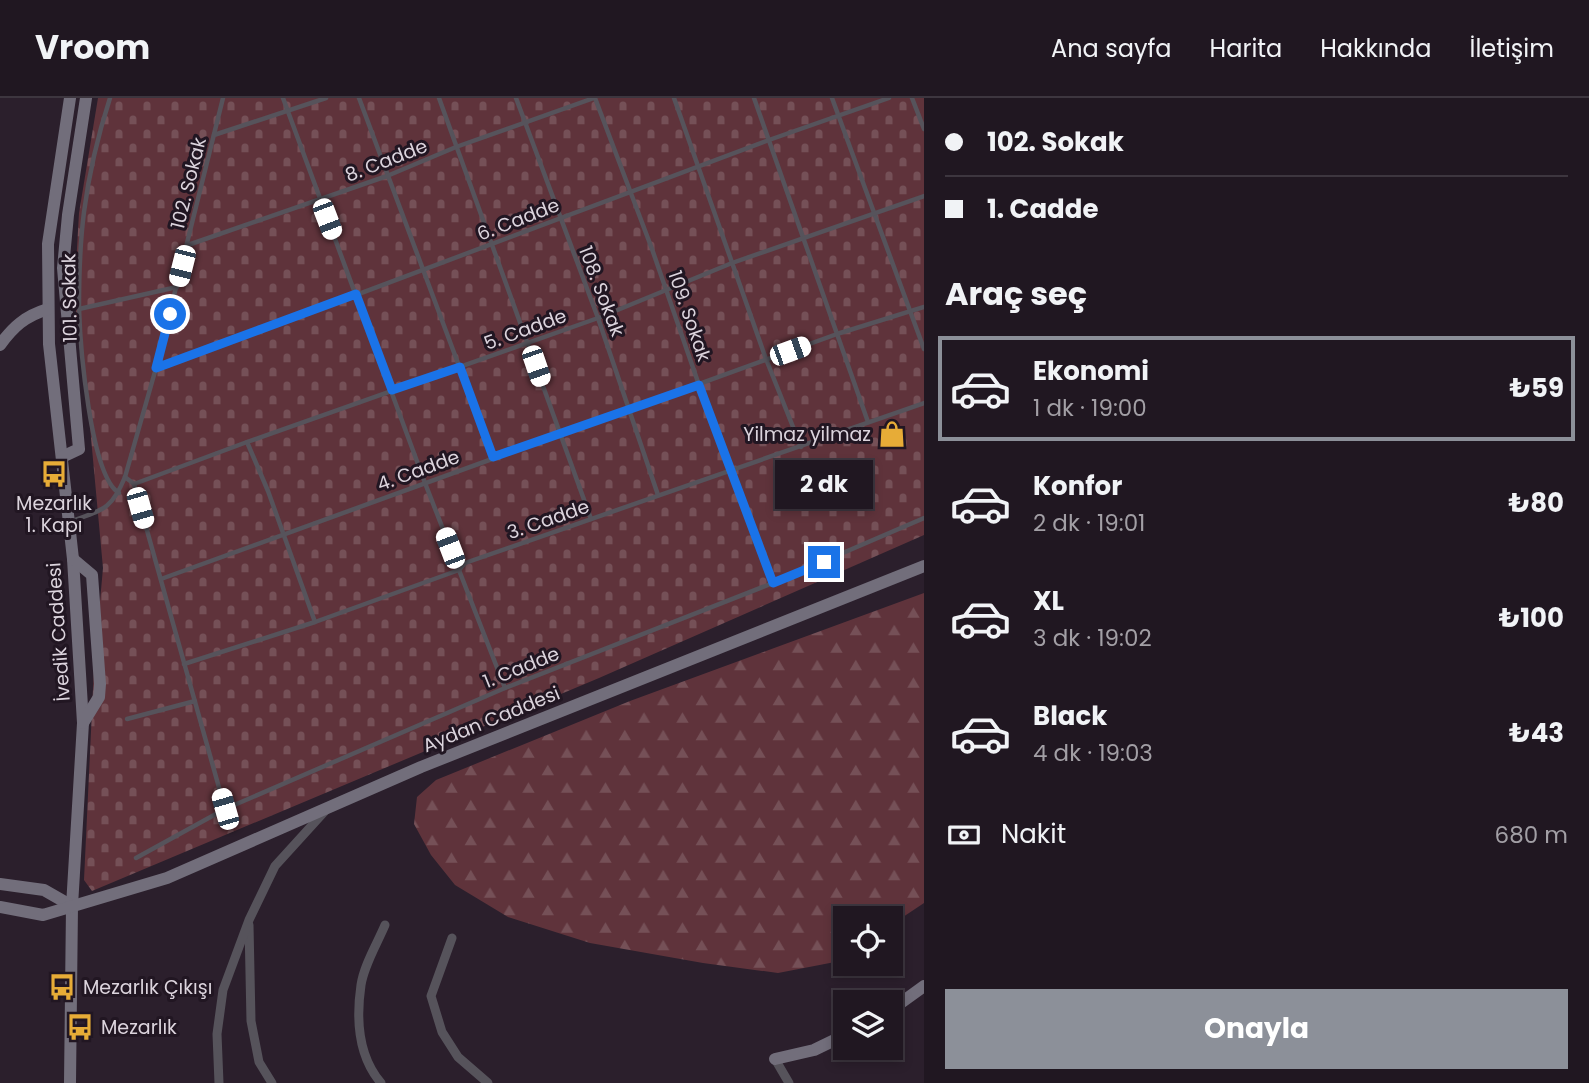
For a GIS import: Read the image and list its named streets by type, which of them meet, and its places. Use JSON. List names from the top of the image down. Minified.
{"streets":{"street":["İvedik Caddesi","Aydan Caddesi"],"lane":["8. Cadde","102. Sokak","6. Cadde","108. Sokak","101. Sokak","109. Sokak","5. Cadde","4. Cadde","3. Cadde","1. Cadde"]},"crossings":[["8. Cadde","102. Sokak"],["8. Cadde","108. Sokak"],["8. Cadde","109. Sokak"],["102. Sokak","6. Cadde"],["102. Sokak","101. Sokak"],["6. Cadde","108. Sokak"],["6. Cadde","109. Sokak"],["108. Sokak","5. Cadde"],["108. Sokak","4. Cadde"],["108. Sokak","3. Cadde"],["109. Sokak","5. Cadde"],["109. Sokak","4. Cadde"],["109. Sokak","3. Cadde"],["109. Sokak","1. Cadde"],["İvedik Caddesi","Aydan Caddesi"]],"places":{"shop":["Yilmaz yilmaz"],"bus stop":["Mezarlık 1. Kapı","Mezarlık Çıkışı","Mezarlık"]},"page":{"header":"Vroom","nav":["Ana sayfa","Harita","Hakkında","İletişim"],"banner":["102. Sokak","1. Cadde"],"heading":"Araç seç","list":[{"name":"Ekonomi","note":"1 dk · 19:00","value":"₺59"},{"name":"Konfor","note":"2 dk · 19:01","value":"₺80"},{"name":"XL","note":"3 dk · 19:02","value":"₺100"},{"name":"Black","note":"4 dk · 19:03","value":"₺43"}],"bubble":"2 dk","pay":["Nakit","680 m"],"buttons":"Onayla"}}
